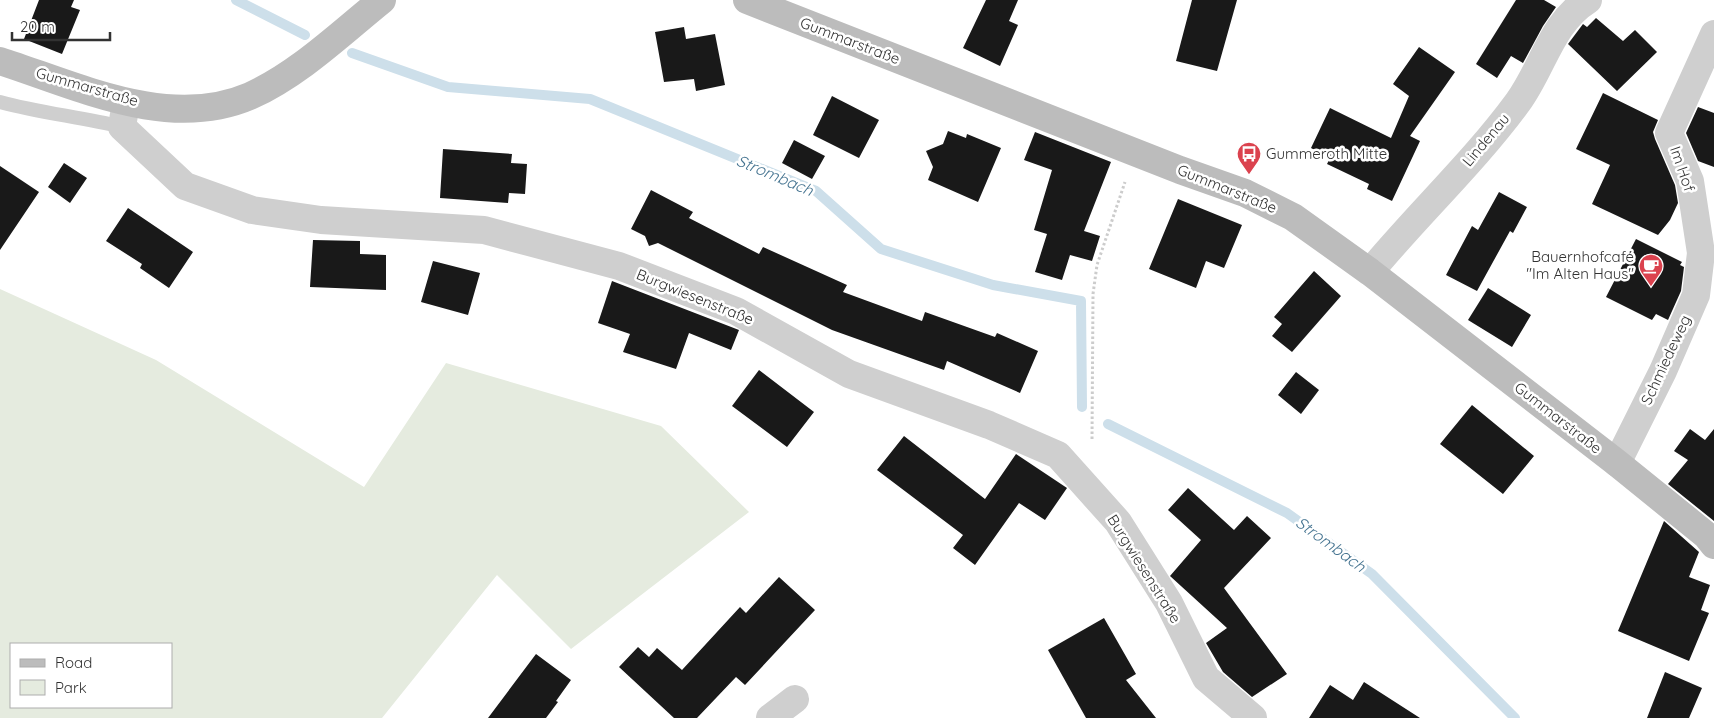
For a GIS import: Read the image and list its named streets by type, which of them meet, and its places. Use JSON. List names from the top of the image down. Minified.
{"streets":{"street":["Gummarstraße","Lindenau","Im Hof","Burgwiesenstraße","Schmiedeweg"]},"crossings":[["Gummarstraße","Lindenau"],["Gummarstraße","Burgwiesenstraße"],["Gummarstraße","Schmiedeweg"],["Im Hof","Schmiedeweg"]],"water":["Strombach"],"places":{"bus stop":["Gummeroth Mitte"],"cafe":["Bauernhofcafé \"Im Alten Haus\""]},"legend":["Road","Park"],"scale_bar":"20 m"}
